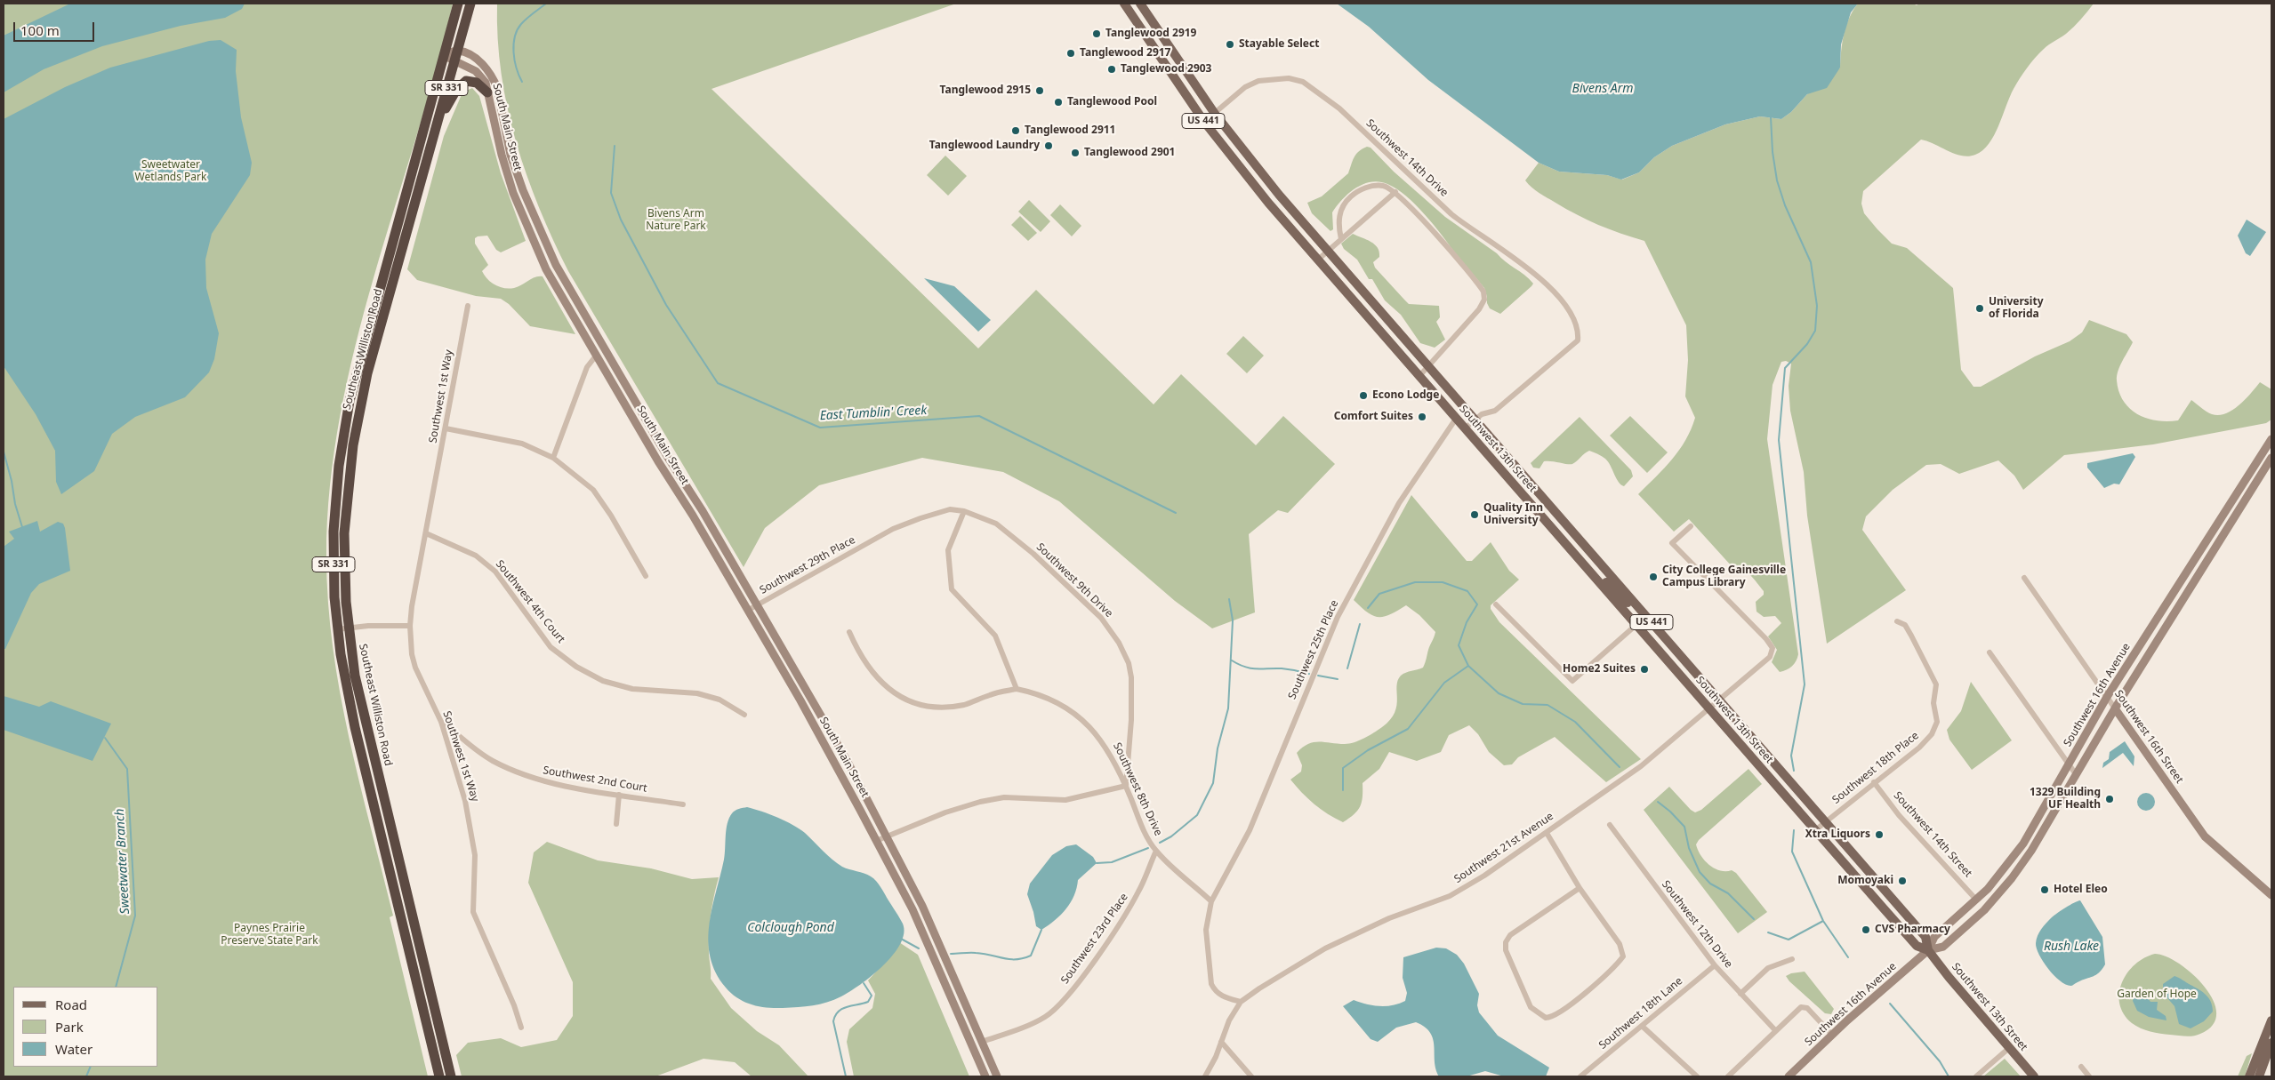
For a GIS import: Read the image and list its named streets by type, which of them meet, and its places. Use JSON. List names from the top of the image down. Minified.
{"streets":{"highway":["SR 331","Southeast Williston Road"],"main road":["US 441","South Main Street","Southwest 13th Street","Southwest 16th Avenue","Southwest 16th Street"],"street":["Southwest 14th Drive","Southwest 1st Way","Southwest 29th Place","Southwest 9th Drive","Southwest 4th Court","Southwest 25th Place","Southwest 18th Place","Southwest 2nd Court","Southwest 8th Drive","Southwest 14th Street","Southwest 21st Avenue","Southwest 12th Drive","Southwest 23rd Place","Southwest 18th Lane"]},"crossings":[["SR 331","South Main Street"],["SR 331","Southeast Williston Road"],["South Main Street","Southeast Williston Road"],["South Main Street","Southwest 29th Place"],["South Main Street","Southwest 23rd Place"],["Southwest 14th Drive","Southwest 13th Street"],["Southwest 1st Way","Southwest 4th Court"],["Southwest 1st Way","Southwest 2nd Court"],["Southwest 13th Street","Southwest 25th Place"],["Southwest 13th Street","Southwest 16th Avenue"],["Southwest 13th Street","Southwest 18th Place"],["Southwest 13th Street","Southwest 21st Avenue"],["Southwest 29th Place","Southwest 9th Drive"],["Southwest 9th Drive","Southwest 8th Drive"],["Southwest 25th Place","Southwest 8th Drive"],["Southwest 16th Avenue","Southwest 16th Street"],["Southwest 16th Avenue","Southwest 14th Street"],["Southwest 18th Place","Southwest 14th Street"],["Southwest 8th Drive","Southwest 23rd Place"],["Southwest 12th Drive","Southwest 18th Lane"]],"water":["Bivens Arm","East Tumblin' Creek","Sweetwater Branch","Colclough Pond","Rush Lake"],"parks":["Sweetwater Wetlands Park","Bivens Arm Nature Park","Paynes Prairie Preserve State Park","Garden of Hope"],"places":["Tanglewood 2919","Stayable Select","Tanglewood 2917","Tanglewood 2903","Tanglewood 2915","Tanglewood Pool","Tanglewood 2911","Tanglewood Laundry","Tanglewood 2901","University of Florida","Econo Lodge","Comfort Suites","Quality Inn University","City College Gainesville Campus Library","Home2 Suites","1329 Building UF Health","Xtra Liquors","Momoyaki","Hotel Eleo","CVS Pharmacy"],"legend":["Road","Park","Water"],"scale_bar":"100 m"}
